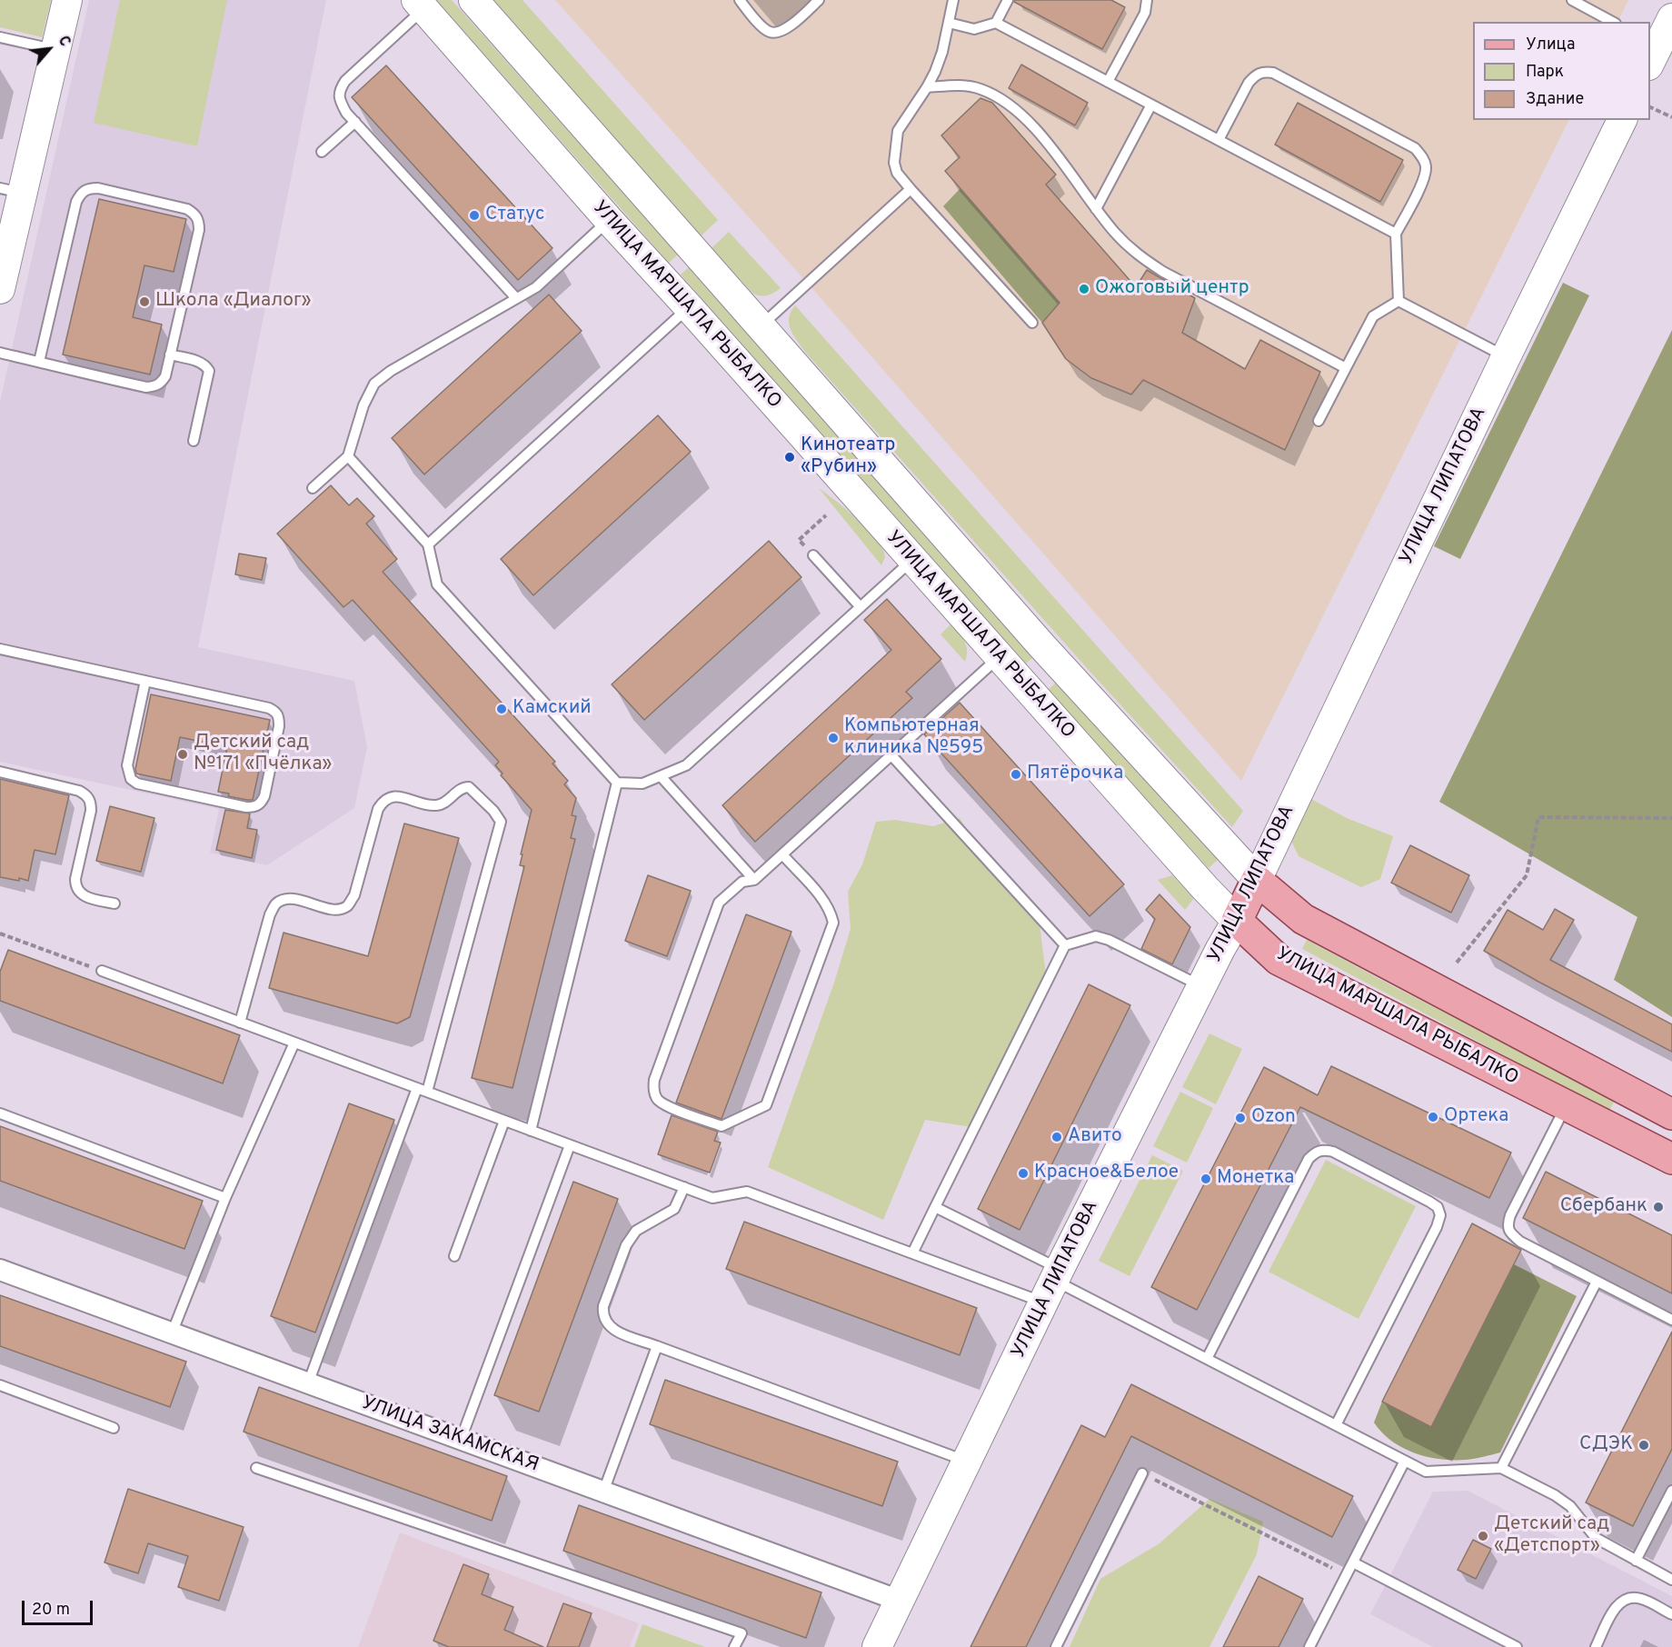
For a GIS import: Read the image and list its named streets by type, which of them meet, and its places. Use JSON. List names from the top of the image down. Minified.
{"streets":{"main road":["УЛИЦА МАРШАЛА РЫБАЛКО","УЛИЦА ЛИПАТОВА"],"street":["УЛИЦА ЗАКАМСКАЯ"]},"crossings":[["УЛИЦА МАРШАЛА РЫБАЛКО","УЛИЦА ЛИПАТОВА"],["УЛИЦА ЛИПАТОВА","УЛИЦА ЗАКАМСКАЯ"]],"places":["Статус","Ожоговый центр","Школа «Диалог»","Кинотеатр «Рубин»","Камский","Компьютерная клиника №595","Детский сад №171 «Пчёлка»","Пятёрочка","Ортека","Ozon","Авито","Красное&Белое","Монетка","Сбербанк","СДЭК","Детский сад «Детспорт»"],"legend":["Улица","Парк","Здание"],"scale_bar":"20 m","north":"top right"}
